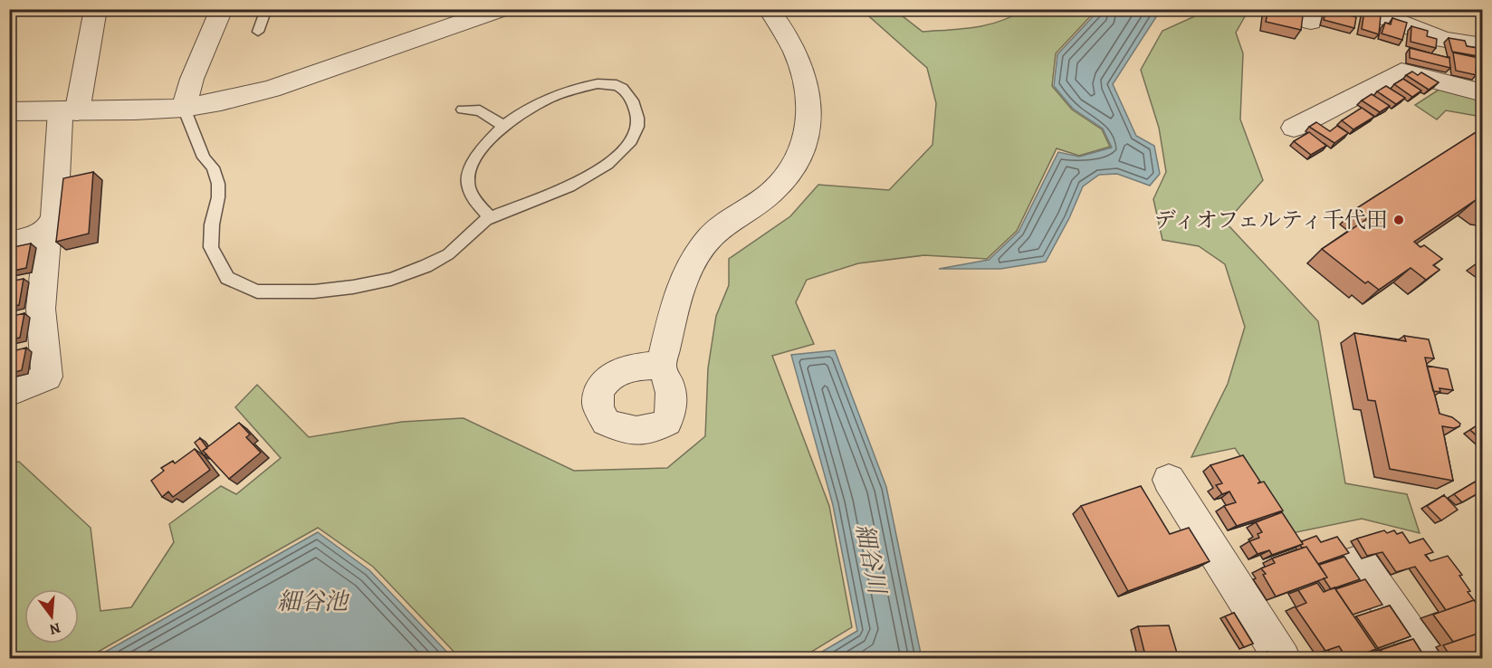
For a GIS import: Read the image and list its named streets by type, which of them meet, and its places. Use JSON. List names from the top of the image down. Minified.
{"water":["細谷川","細谷池"],"places":["ディオフェルティ千代田"],"north":"bottom"}
